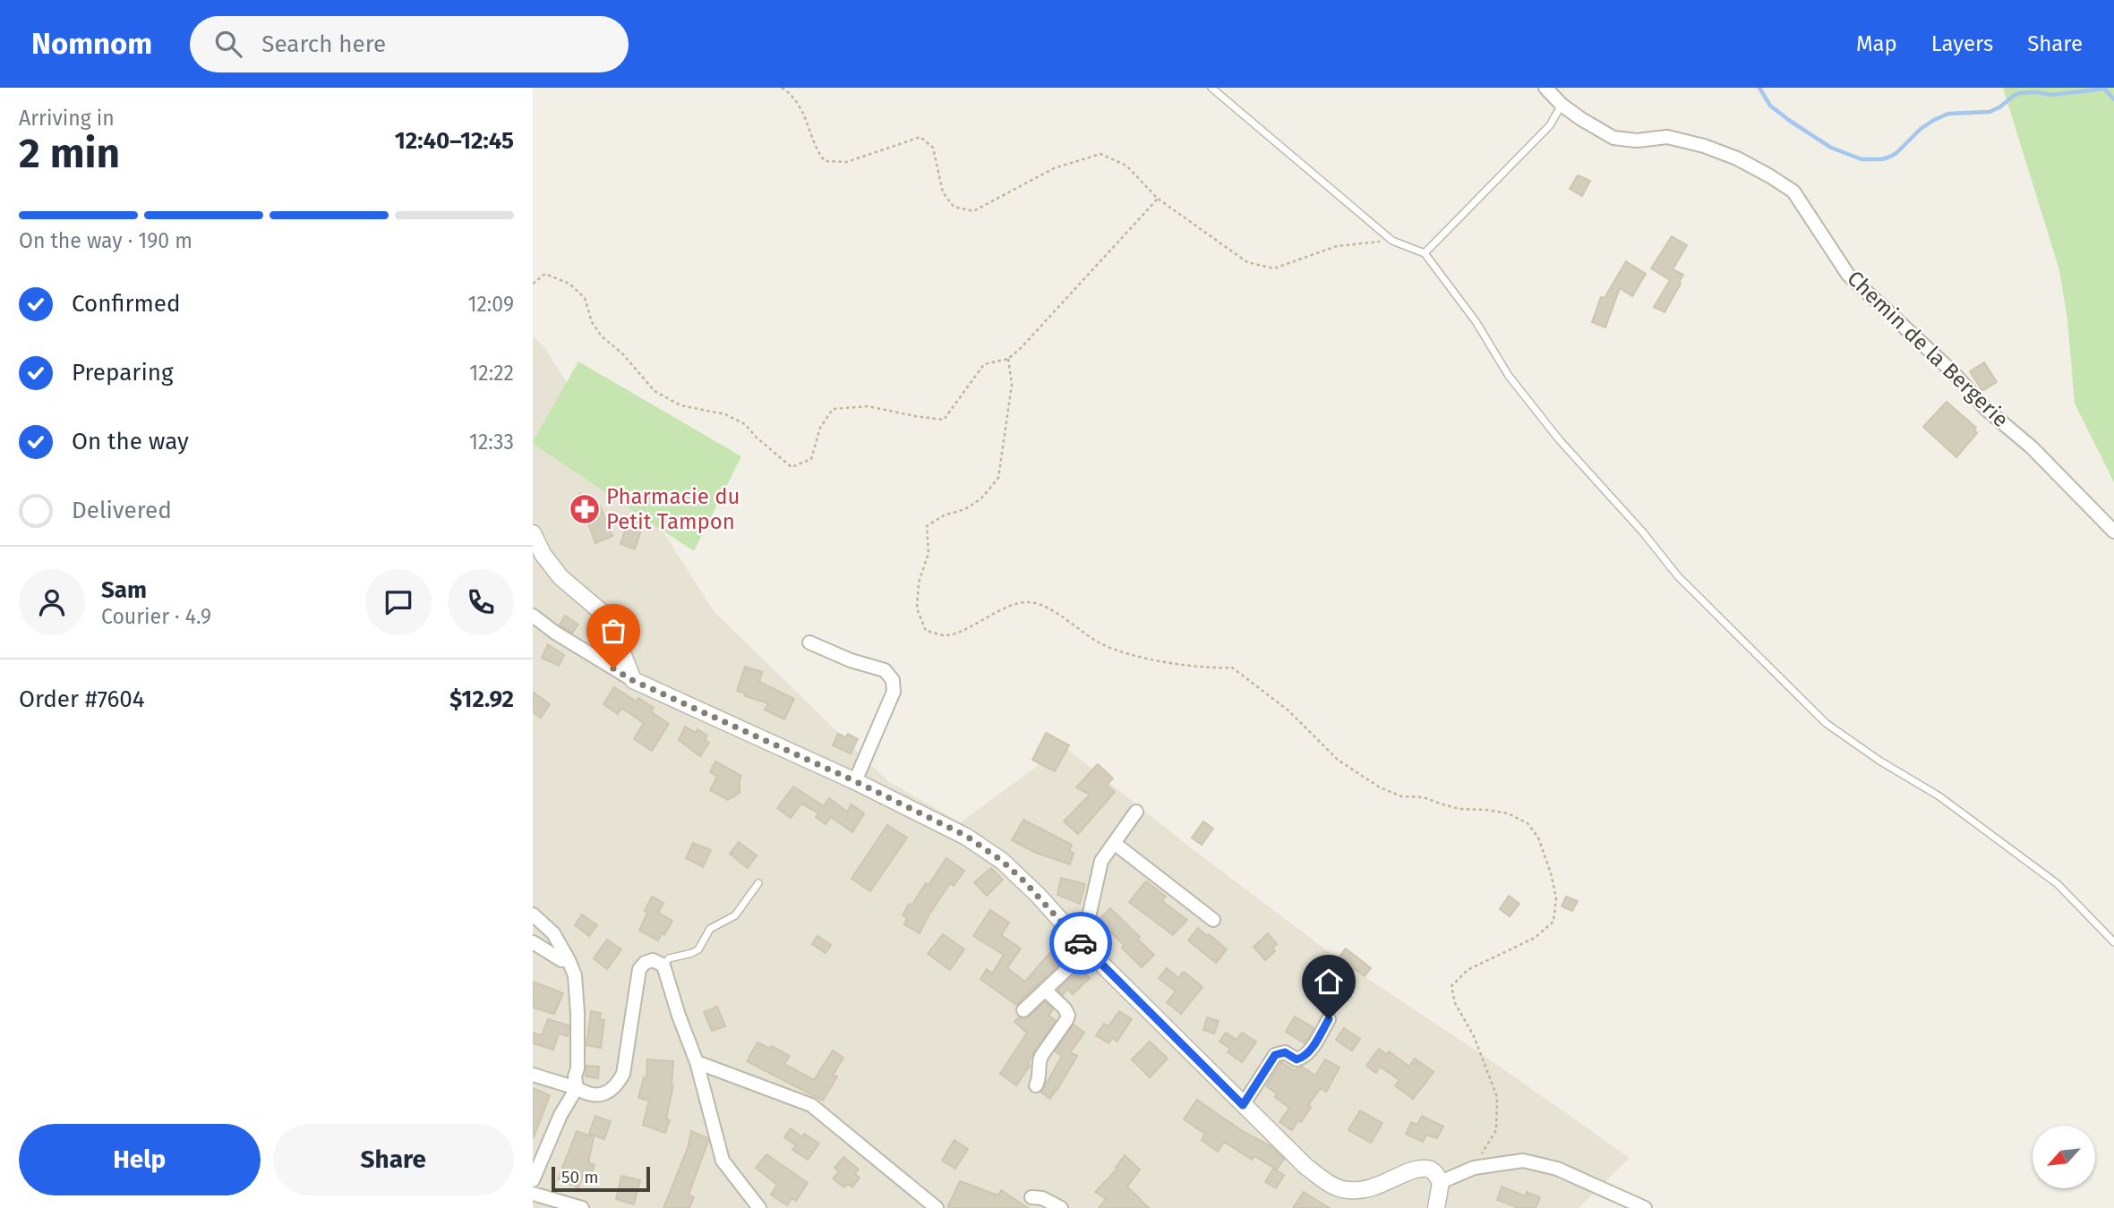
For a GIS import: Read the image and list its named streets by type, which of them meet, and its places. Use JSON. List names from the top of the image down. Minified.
{"streets":{"street":["Chemin de la Bergerie"]},"places":{"pharmacy":["Pharmacie du Petit Tampon"]},"scale_bar":"50 m","north":"bottom left","page":{"header":"Nomnom","search":"Search here","nav":["Map","Layers","Share"],"heading":["2 min","Arriving in","12:40–12:45"],"panel":["Sam","Courier · 4.9","Order #7604","$12.92"],"bar":"On the way · 190 m","list":[["Confirmed","12:09"],["Preparing","12:22"],["On the way","12:33"],"Delivered"],"buttons":["Help","Share"],"scale":"50 m"}}
